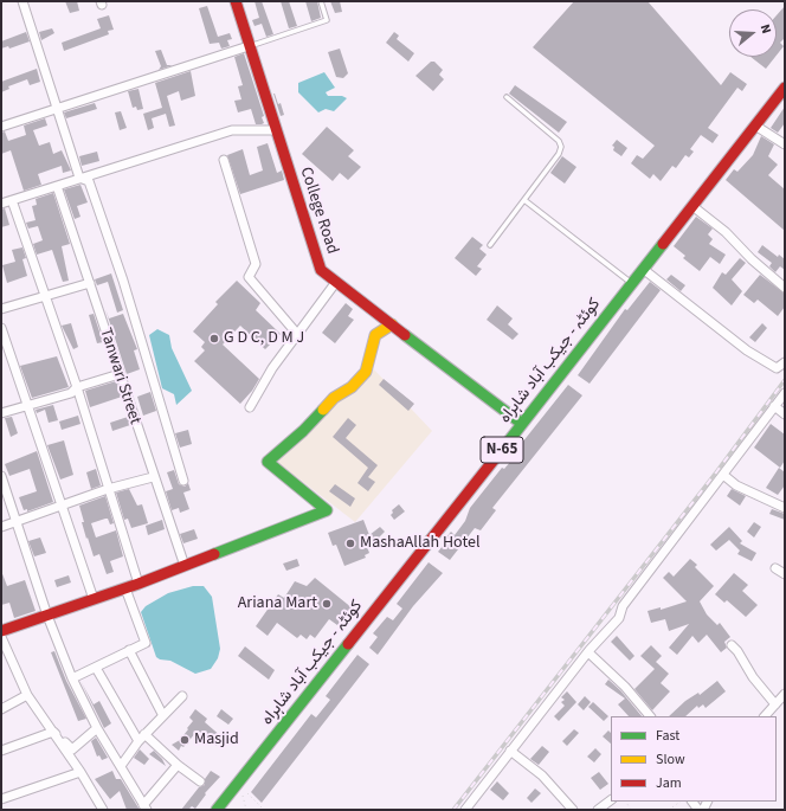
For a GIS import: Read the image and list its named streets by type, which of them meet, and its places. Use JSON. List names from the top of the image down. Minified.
{"streets":{"main road":["College Road","کوئٹہ - جیکب آباد شاہراہ","N-65"],"street":["Tanwari Street"]},"crossings":[["College Road","کوئٹہ - جیکب آباد شاہراہ"]],"places":["G D C, D M J","MashaAllah Hotel","Ariana Mart","Masjid"],"legend":["Fast","Slow","Jam"],"north":"right"}
